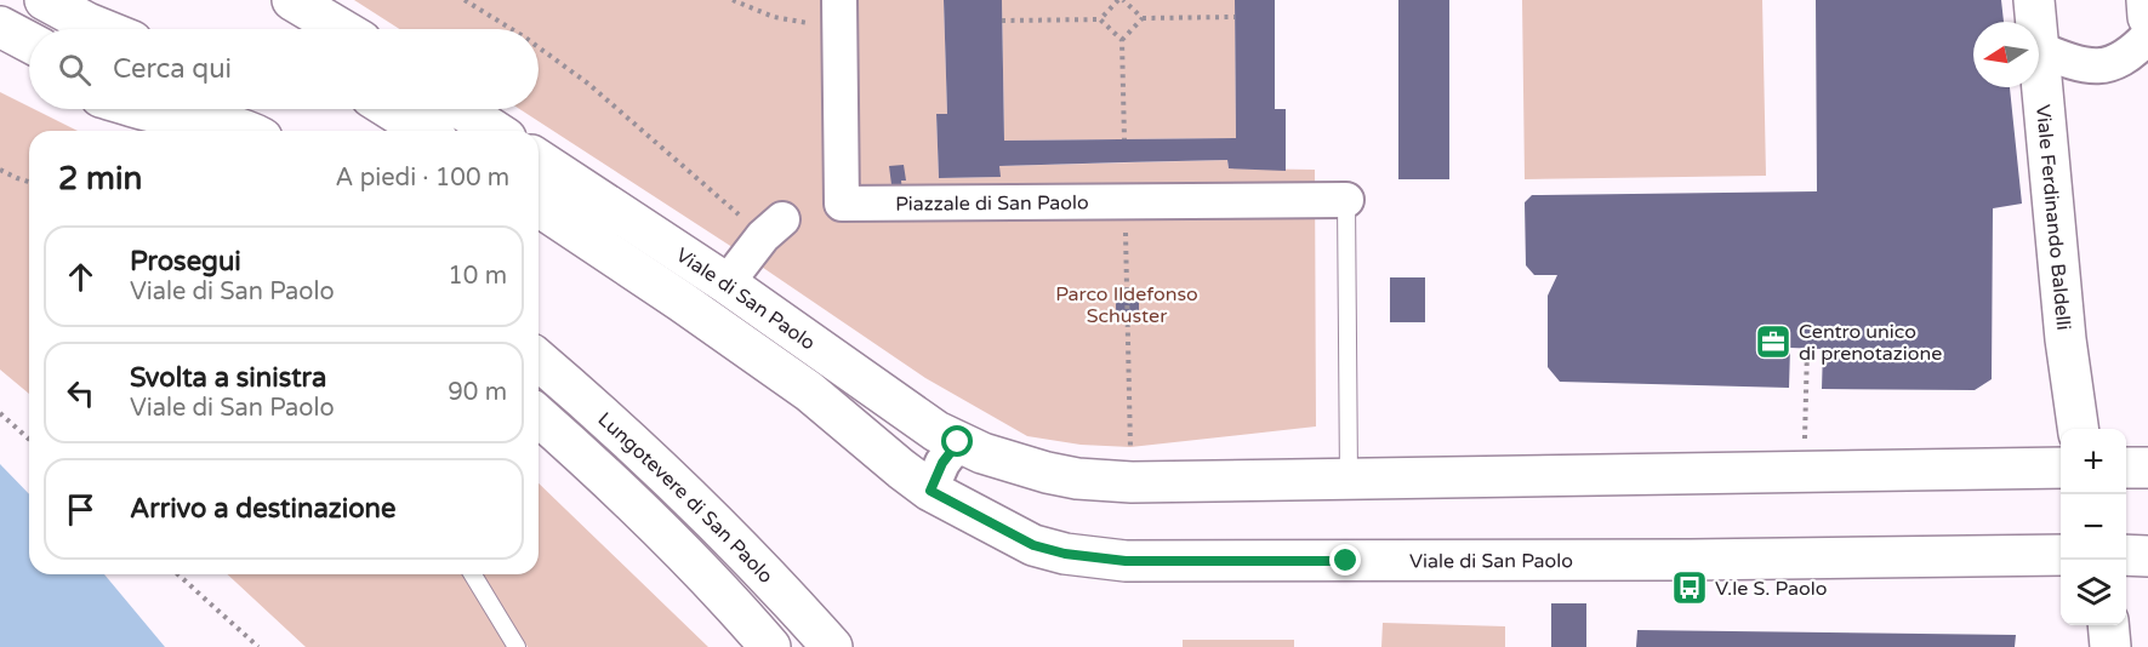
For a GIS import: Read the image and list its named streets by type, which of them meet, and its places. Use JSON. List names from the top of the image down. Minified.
{"streets":{"street":["Piazzale di San Paolo","Viale Ferdinando Baldelli","Viale di San Paolo","Lungotevere di San Paolo"]},"parks":["Parco Ildefonso Schuster"],"places":{"office":["Centro unico di prenotazione"],"bus stop":["V.le S. Paolo"]},"north":"left","page":{"search":"Cerca qui","heading":["2 min","A piedi · 100 m"],"list":[["Prosegui","Viale di San Paolo","10 m"],["Svolta a sinistra","Viale di San Paolo","90 m"],"Arrivo a destinazione"],"map_buttons":["+","−"]}}
